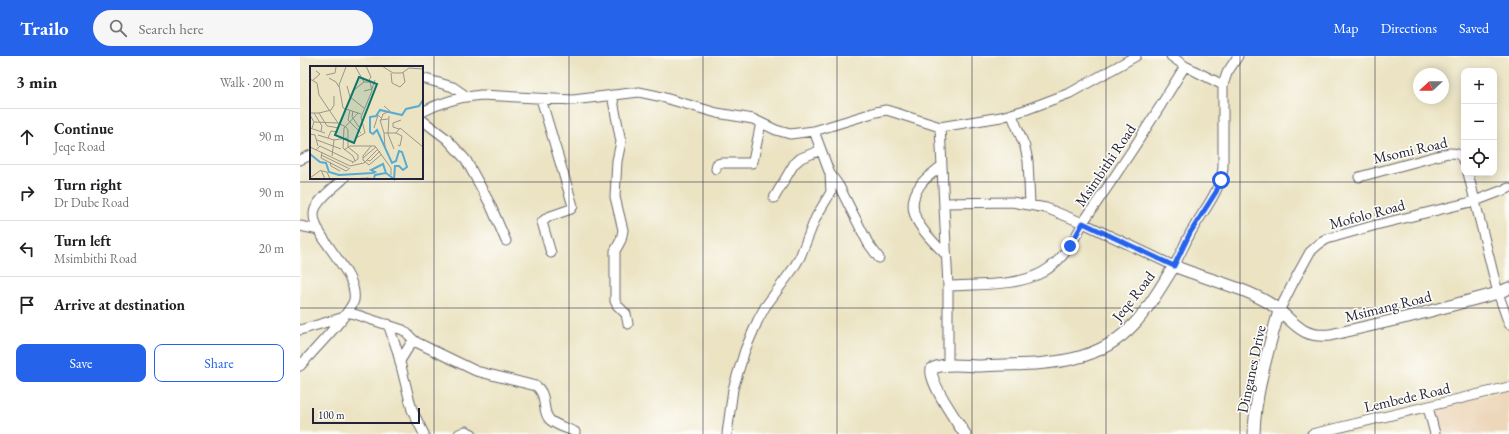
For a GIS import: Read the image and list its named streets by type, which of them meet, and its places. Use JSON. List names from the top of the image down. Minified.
{"streets":{"street":["Msomi Road","Msimbithi Road","Mofolo Road","Jeqe Road","Msimang Road","Dinganes Drive","Lembede Road"]},"crossings":[["Mofolo Road","Msimang Road"],["Mofolo Road","Dinganes Drive"],["Jeqe Road","Msimang Road"],["Msimang Road","Dinganes Drive"]],"scale_bar":"100 m","north":"left","page":{"header":"Trailo","search":"Search here","nav":["Map","Directions","Saved"],"heading":["3 min","Walk · 200 m"],"map_buttons":["+","−"],"list":[["Continue","Jeqe Road","90 m"],["Turn right","Dr Dube Road","90 m"],["Turn left","Msimbithi Road","20 m"],"Arrive at destination"],"buttons":["Save","Share"],"scale":"100 m"}}
